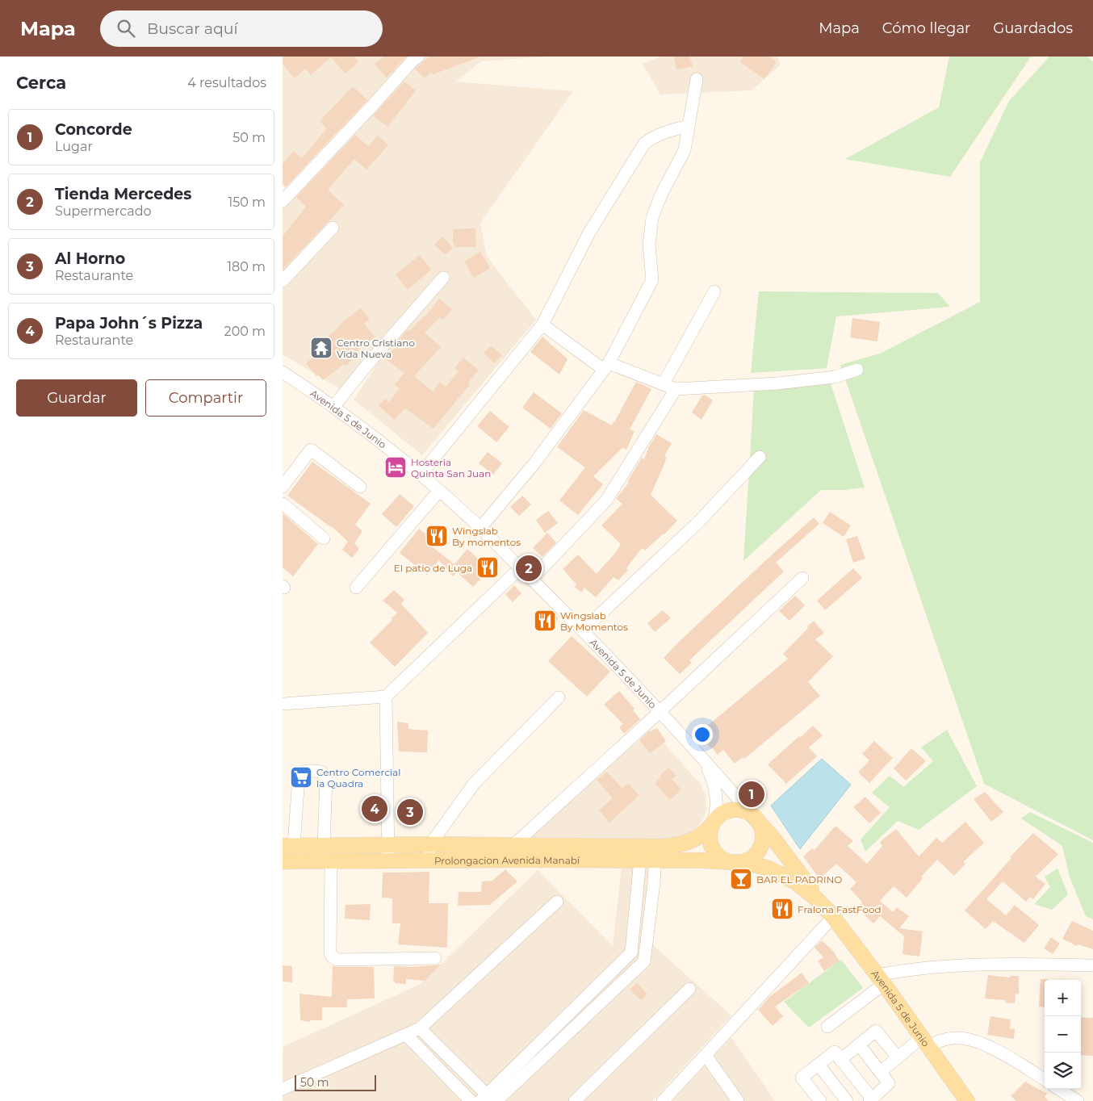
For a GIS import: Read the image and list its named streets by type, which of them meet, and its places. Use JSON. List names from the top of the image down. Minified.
{"streets":{"main road":["Avenida 5 de Junio","Prolongacion Avenida Manabí"]},"crossings":[["Avenida 5 de Junio","Prolongacion Avenida Manabí"]],"places":{"temple":["Centro Cristiano Vida Nueva"],"hotel":["Hosteria Quinta San Juan"],"restaurant":["Wingslab By momentos","El patio de Luga","Wingslab By Momentos","Fralona FastFood"],"supermarket":["Centro Comercial la Quadra"],"bar":["BAR EL PADRINO"]},"scale_bar":"50 m","page":{"header":"Mapa","search":"Buscar aquí","nav":["Mapa","Cómo llegar","Guardados"],"heading":["Cerca","4 resultados"],"list":[{"mark":"1","name":"Concorde","note":"Lugar","value":"50 m"},{"mark":"2","name":"Tienda Mercedes","note":"Supermercado","value":"150 m"},{"mark":"3","name":"Al Horno","note":"Restaurante","value":"180 m"},{"mark":"4","name":"Papa John´s Pizza","note":"Restaurante","value":"200 m"}],"buttons":["Guardar","Compartir"],"pins":["2","1","4","3"],"map_buttons":["+","−"],"scale":"50 m"}}
